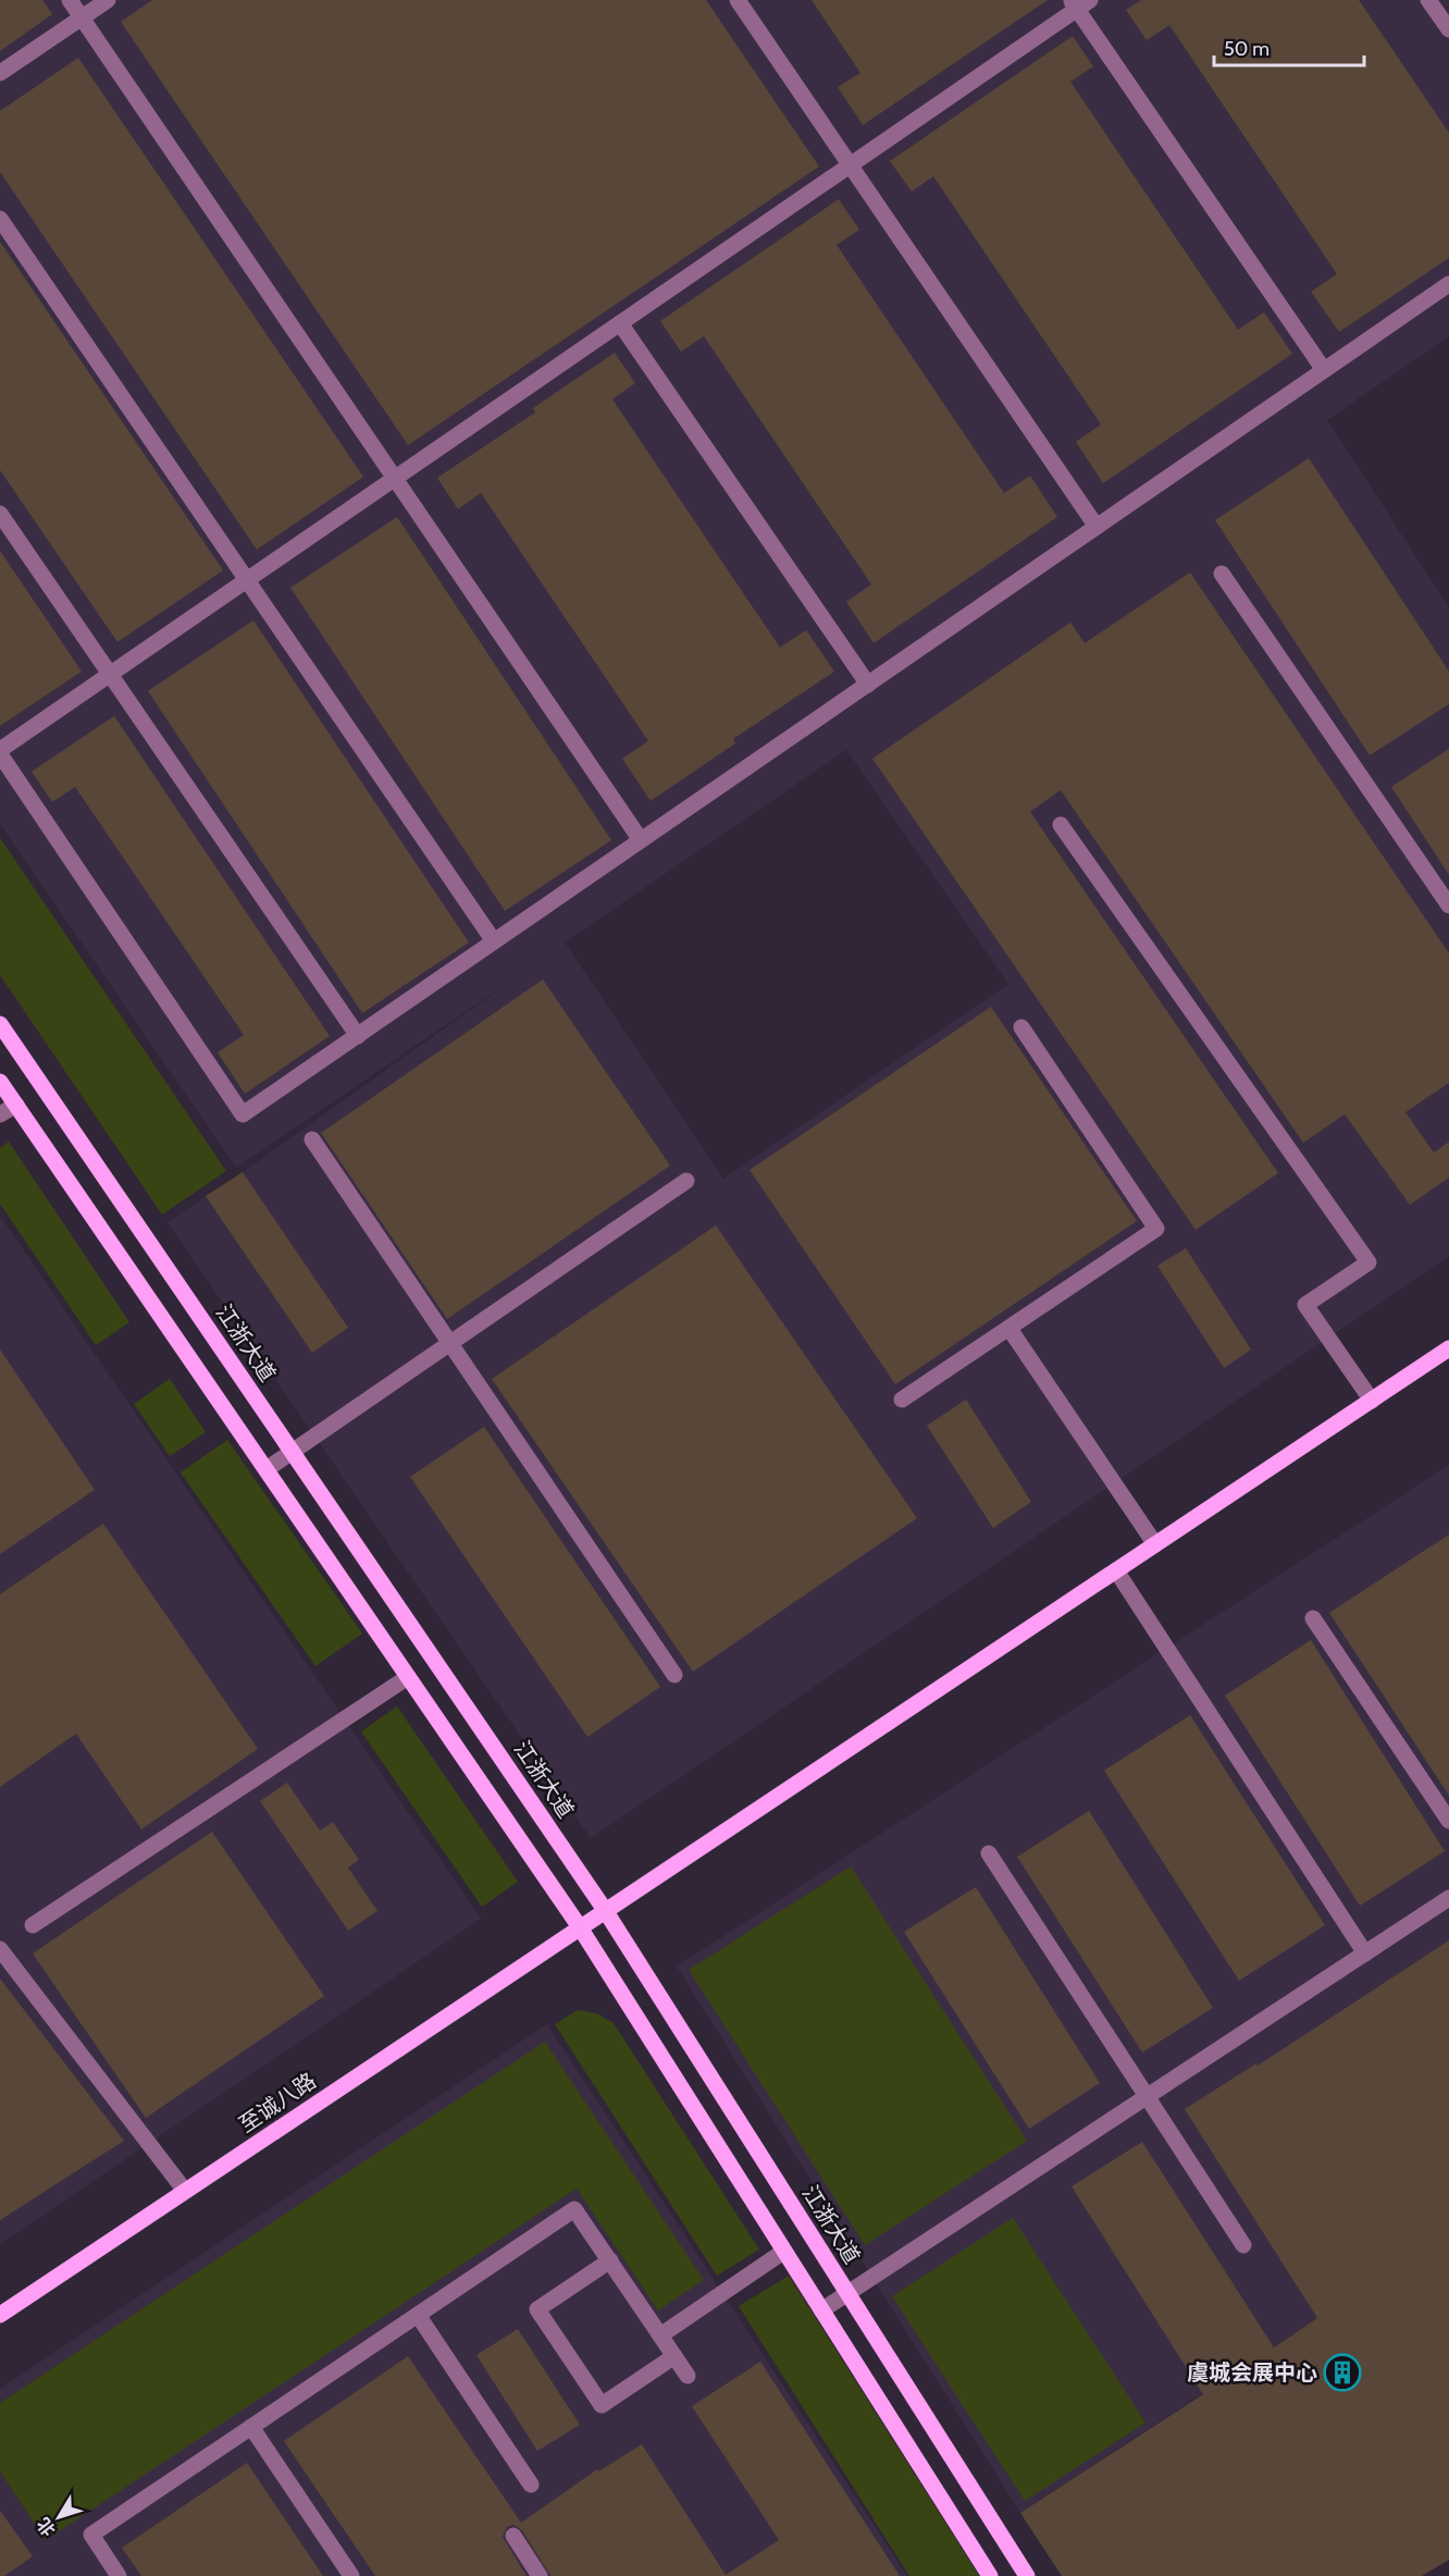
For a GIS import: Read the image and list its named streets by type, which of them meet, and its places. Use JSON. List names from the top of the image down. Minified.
{"streets":{"main road":["江浙大道","至诚八路"]},"crossings":[["江浙大道","至诚八路"]],"places":{"building":["虞城会展中心"]},"scale_bar":"50 m","north":"bottom left"}
